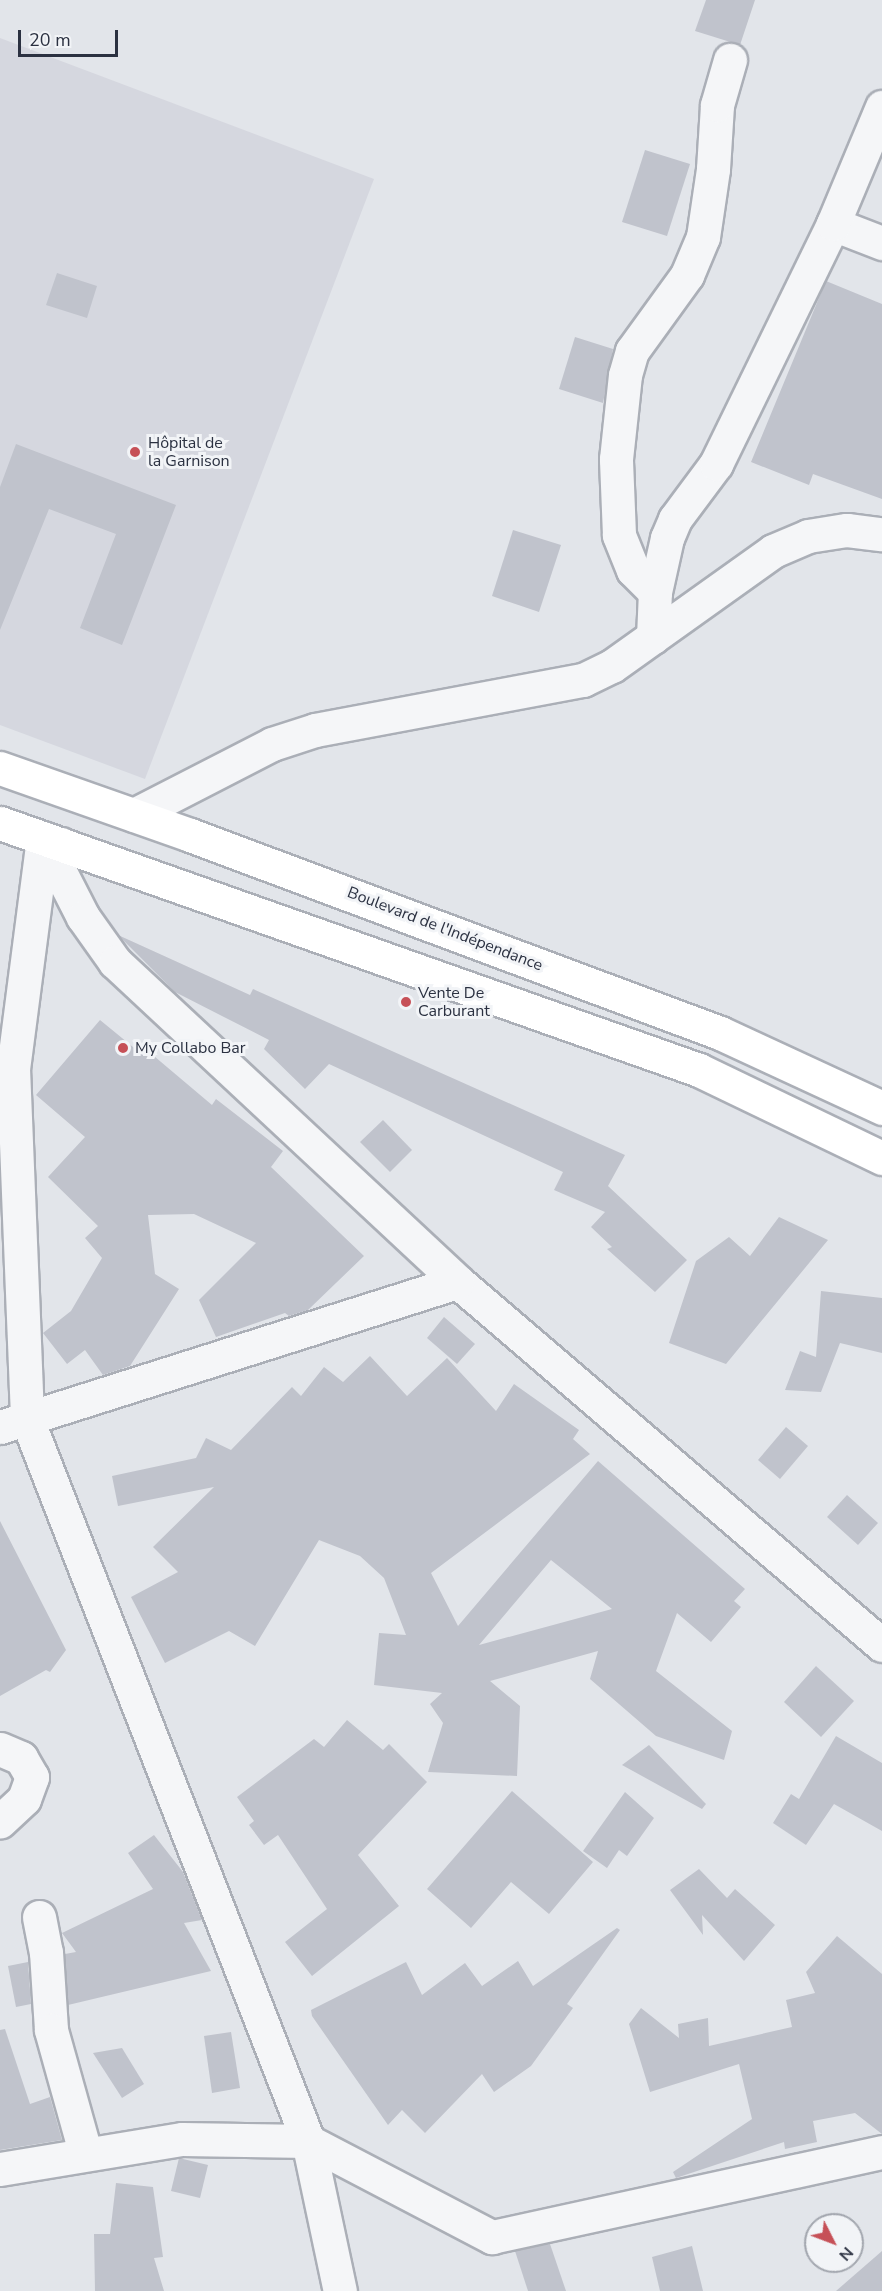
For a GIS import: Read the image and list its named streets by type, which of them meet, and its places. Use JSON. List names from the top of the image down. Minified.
{"streets":{"main road":["Boulevard de l'Indépendance"]},"places":["Hôpital de la Garnison","Vente De Carburant","My Collabo Bar"],"scale_bar":"20 m","north":"bottom right"}
